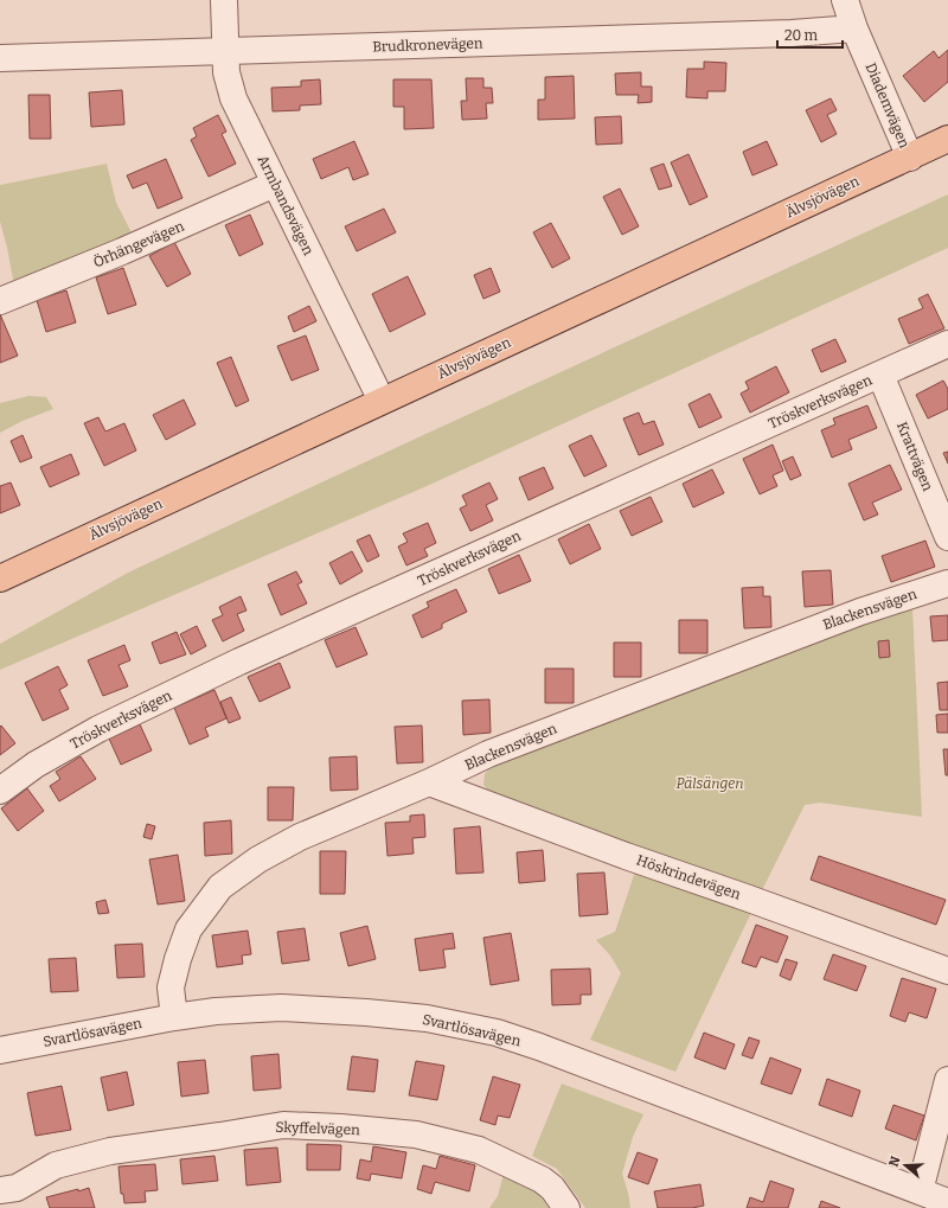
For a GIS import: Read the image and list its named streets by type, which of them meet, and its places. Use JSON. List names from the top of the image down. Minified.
{"streets":{"main road":["Älvsjövägen"],"street":["Brudkronevägen","Diademvägen","Armbandsvägen","Örhängevägen","Tröskverksvägen","Krattvägen","Blackensvägen","Höskrindevägen","Svartlösavägen","Skyffelvägen"]},"crossings":[["Brudkronevägen","Diademvägen"],["Brudkronevägen","Armbandsvägen"],["Diademvägen","Älvsjövägen"],["Älvsjövägen","Armbandsvägen"],["Armbandsvägen","Örhängevägen"],["Tröskverksvägen","Krattvägen"],["Blackensvägen","Höskrindevägen"],["Blackensvägen","Svartlösavägen"]],"parks":["Pälsängen"],"scale_bar":"20 m","north":"left"}
